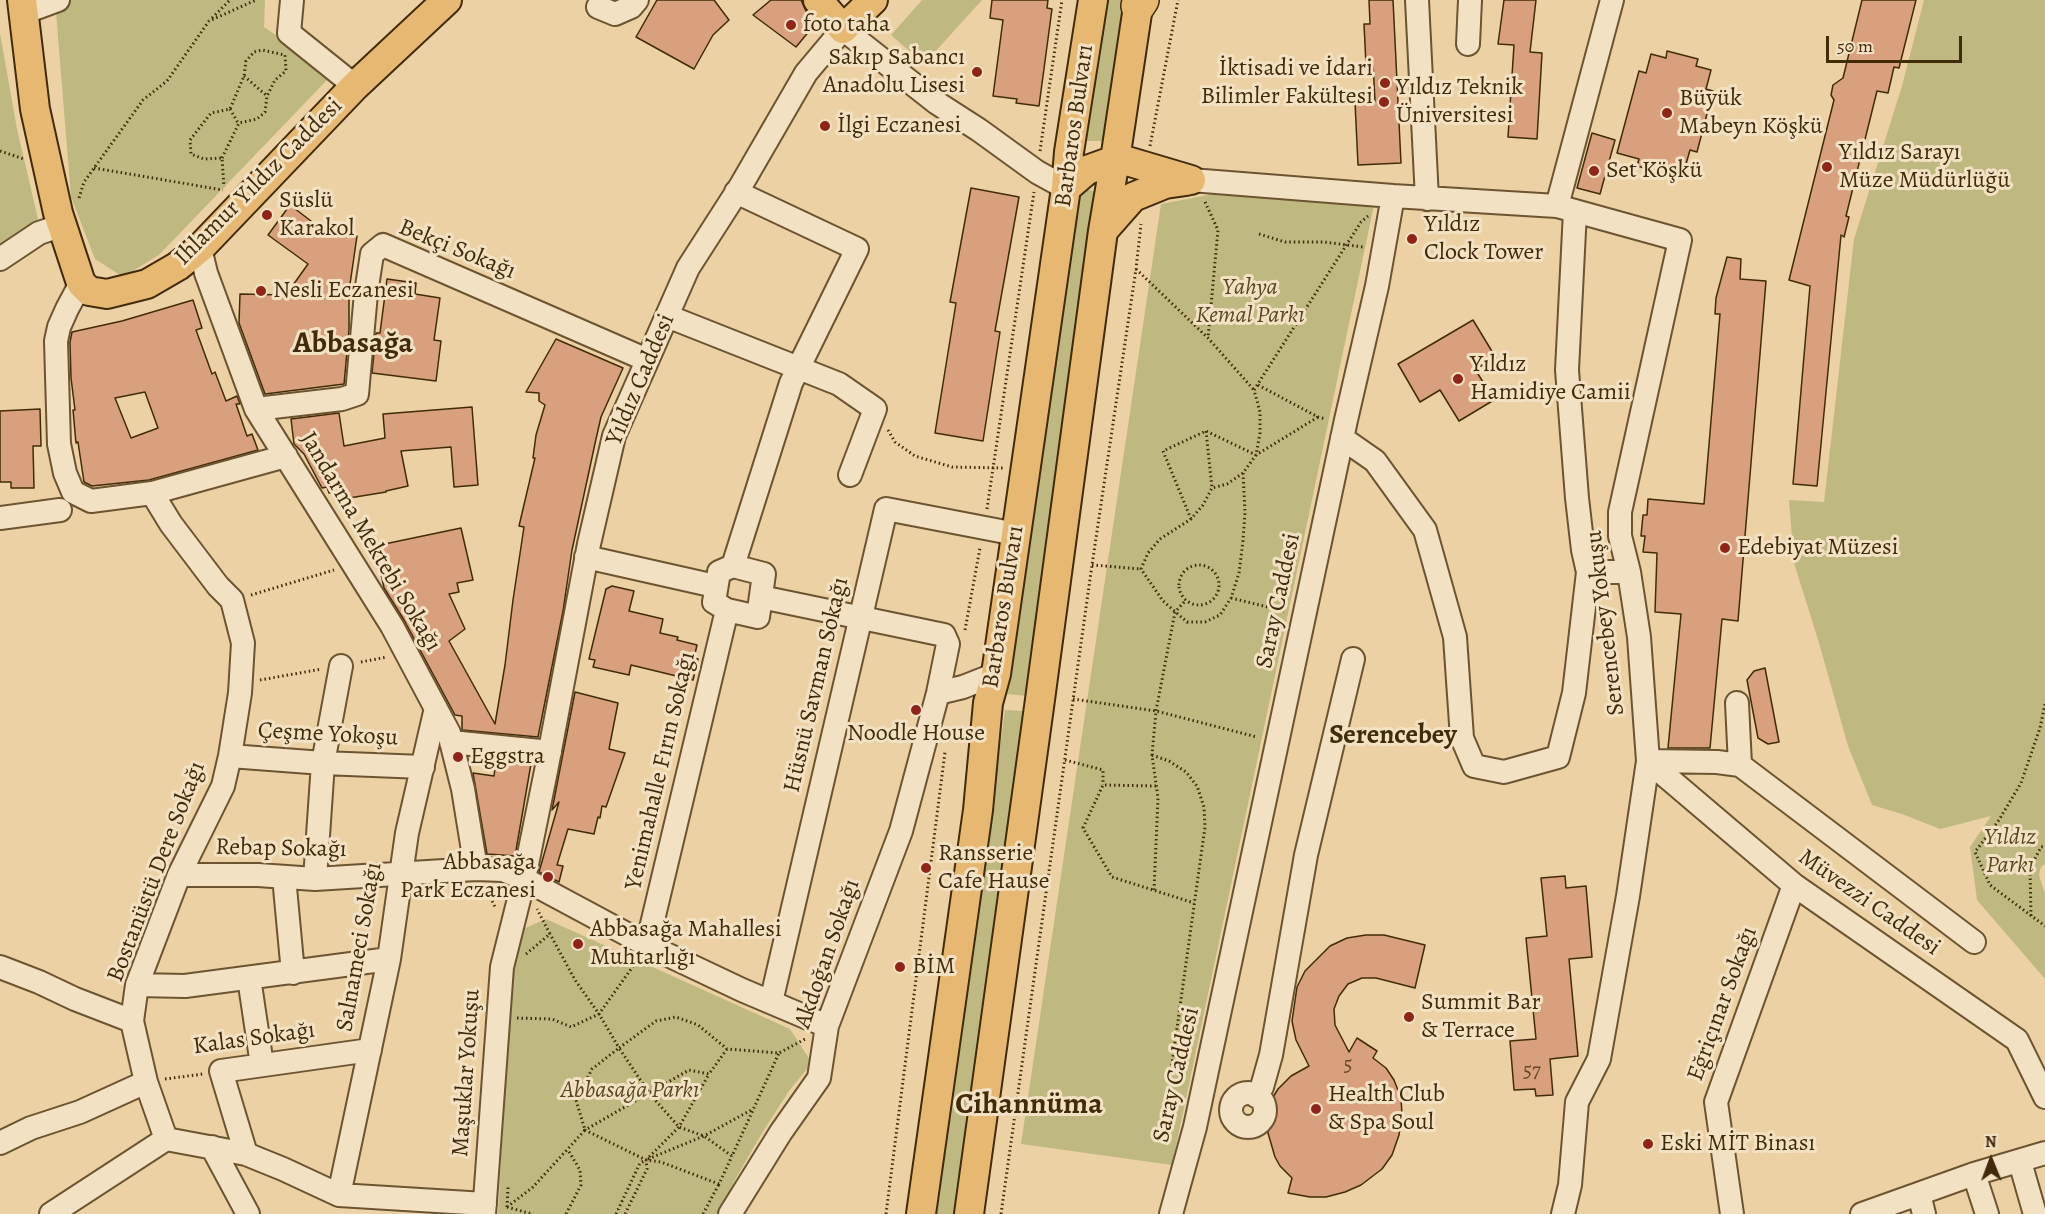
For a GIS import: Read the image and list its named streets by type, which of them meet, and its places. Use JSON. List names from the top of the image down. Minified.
{"streets":{"main road":["Barbaros Bulvarı","Ihlamur Yıldız Caddesi","Yıldız Caddesi"],"street":["Bekçi Sokağı","Jandarma Mektebi Sokağı","Saray Caddesi","Serencebey Yokuşu","Hüsnü Savman Sokağı","Çeşme Yokoşu","Yenimahalle Fırın Sokağı","Rebap Sokağı","Bostanüstü Dere Sokağı","Müvezzi Caddesi","Salnameci Sokağı","Akdoğan Sokağı","Eğriçınar Sokağı","Kalas Sokağı","Maşuklar Yokuşu"]},"crossings":[["Barbaros Bulvarı","Hüsnü Savman Sokağı"],["Ihlamur Yıldız Caddesi","Jandarma Mektebi Sokağı"],["Bekçi Sokağı","Yıldız Caddesi"],["Bekçi Sokağı","Jandarma Mektebi Sokağı"],["Yıldız Caddesi","Rebap Sokağı"],["Yıldız Caddesi","Maşuklar Yokuşu"],["Jandarma Mektebi Sokağı","Rebap Sokağı"],["Jandarma Mektebi Sokağı","Salnameci Sokağı"],["Saray Caddesi","Serencebey Yokuşu"],["Serencebey Yokuşu","Müvezzi Caddesi"],["Hüsnü Savman Sokağı","Rebap Sokağı"],["Hüsnü Savman Sokağı","Akdoğan Sokağı"],["Çeşme Yokoşu","Bostanüstü Dere Sokağı"],["Çeşme Yokoşu","Salnameci Sokağı"],["Yenimahalle Fırın Sokağı","Rebap Sokağı"],["Rebap Sokağı","Bostanüstü Dere Sokağı"],["Rebap Sokağı","Salnameci Sokağı"],["Rebap Sokağı","Akdoğan Sokağı"],["Rebap Sokağı","Maşuklar Yokuşu"],["Bostanüstü Dere Sokağı","Kalas Sokağı"],["Müvezzi Caddesi","Eğriçınar Sokağı"],["Salnameci Sokağı","Kalas Sokağı"]],"districts":["Abbasağa","Serencebey","Cihannüma"],"parks":["Yahya Kemal Parkı","Yıldız Parkı","Abbasağa Parkı"],"places":["foto taha","Sakıp Sabancı Anadolu Lisesi","İktisadi ve İdari Bilimler Fakültesi","Yıldız Teknik Üniversitesi","Büyük Mabeyn Köşkü","İlgi Eczanesi","Yıldız Sarayı Müze Müdürlüğü","Set Köşkü","Süslü Karakol","Yıldız Clock Tower","Nesli Eczanesi","Yıldız Hamidiye Camii","Edebiyat Müzesi","Noodle House","Eggstra","Ransserie Cafe Hause","Abbasağa Park Eczanesi","Abbasağa Mahallesi Muhtarlığı","BİM","Summit Bar & Terrace","Health Club & Spa Soul","Eski MİT Binası"],"house_numbers":["5","57"],"scale_bar":"50 m","north":"top"}
